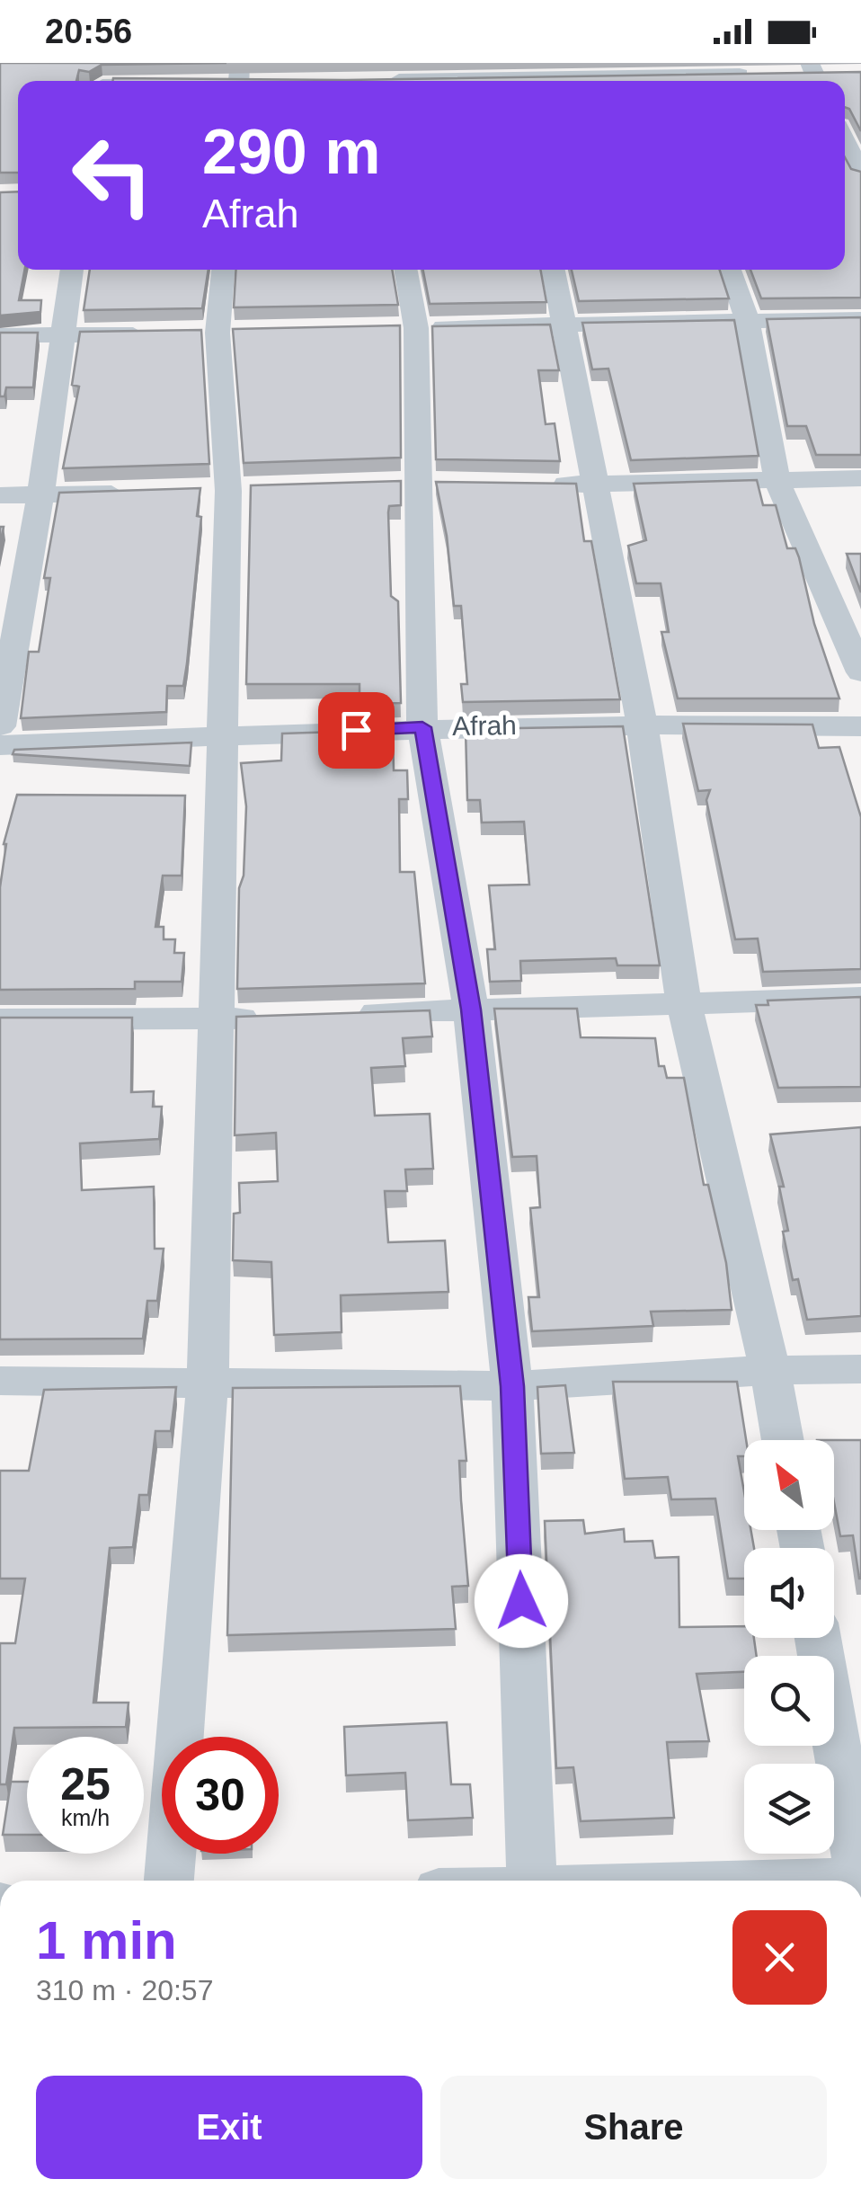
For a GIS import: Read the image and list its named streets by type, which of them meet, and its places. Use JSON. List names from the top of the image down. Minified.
{"streets":{"street":["Afrah"]},"north":"top left","page":{"status":"20:56","turn":["290 m","Afrah"],"speed":"25 km/h","limit":"30","heading":["1 min","310 m · 20:57"],"buttons":["Exit","Share"]}}
